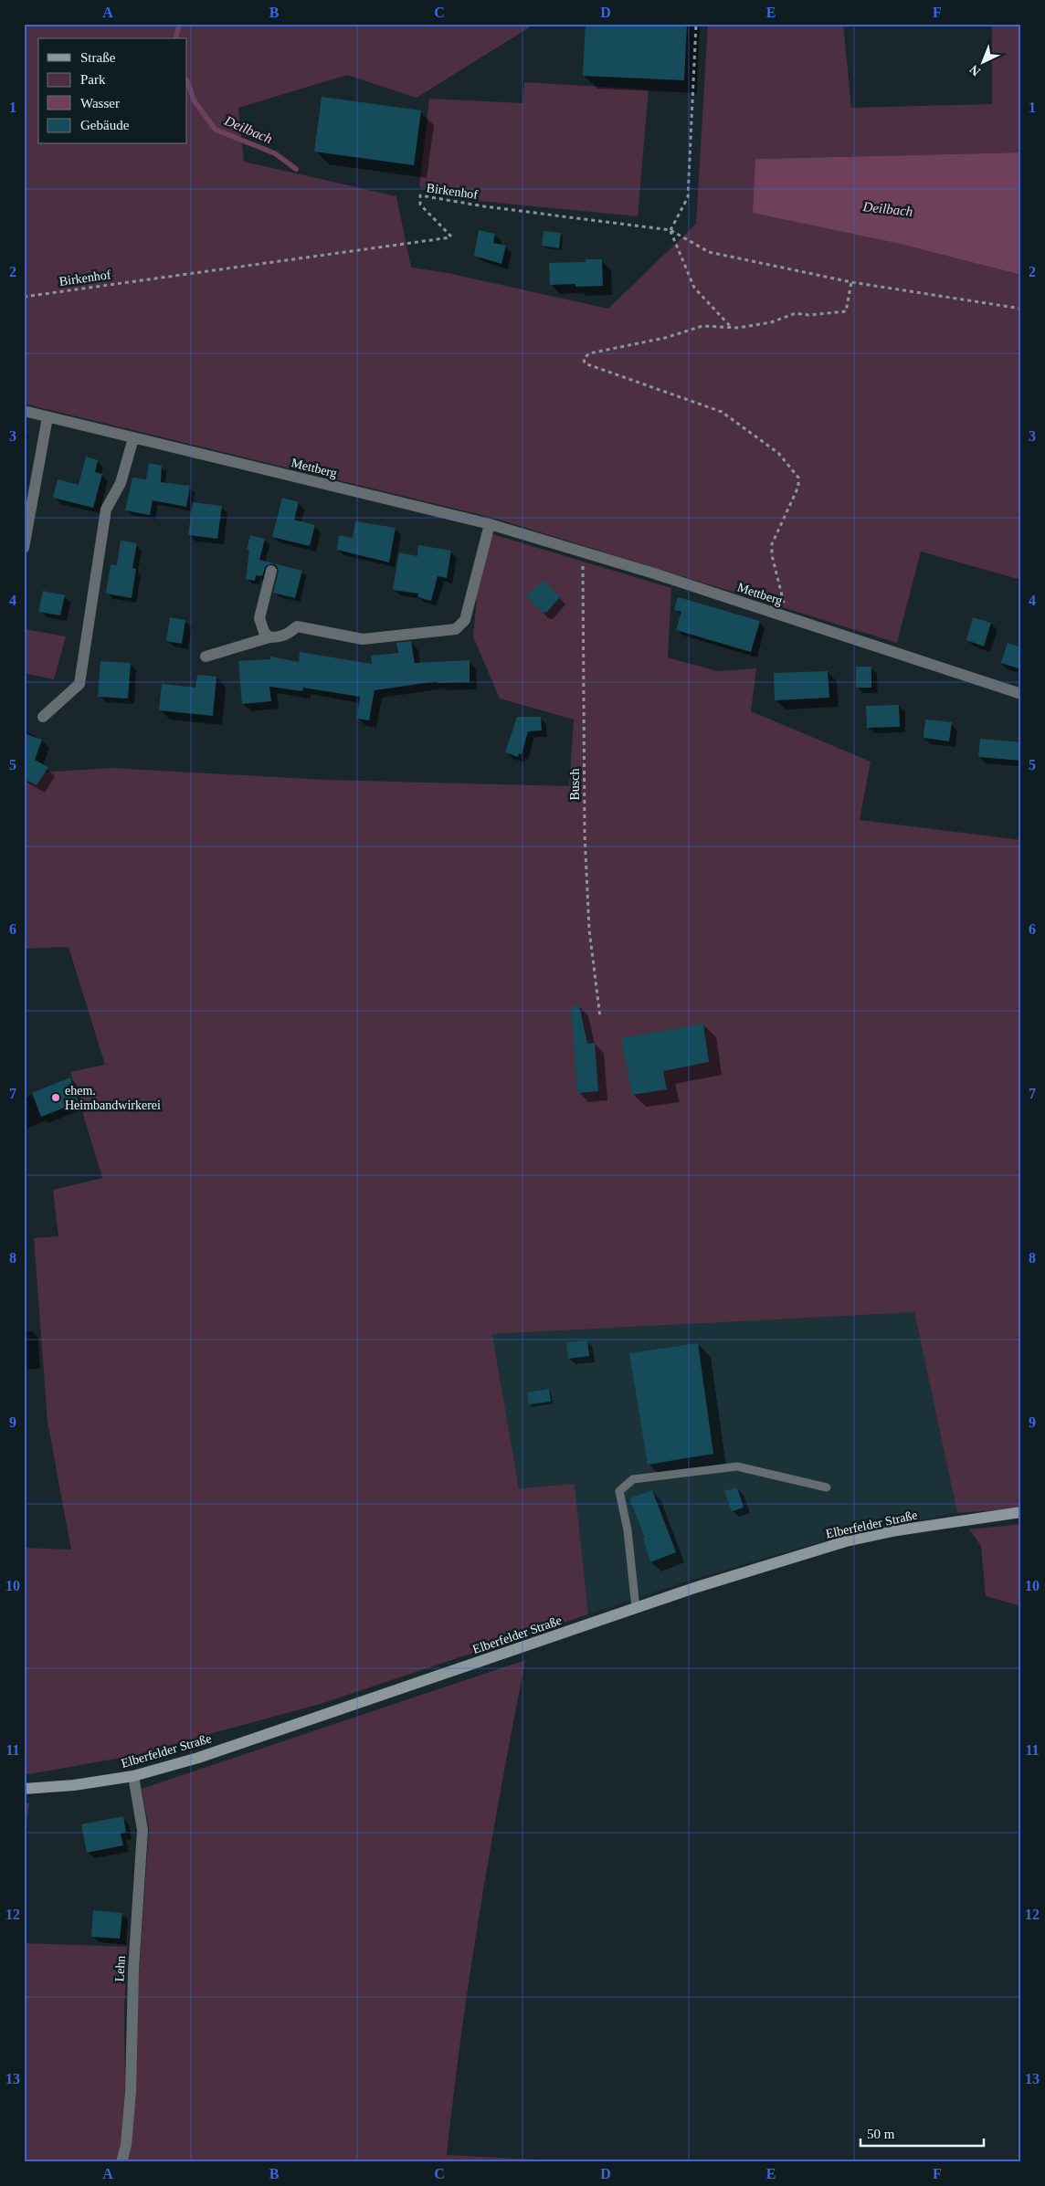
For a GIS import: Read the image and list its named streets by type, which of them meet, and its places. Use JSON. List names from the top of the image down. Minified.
{"streets":{"main road":["Elberfelder Straße"],"street":["Mettberg","Lehn"],"path":["Birkenhof","Busch"]},"crossings":[["Mettberg","Busch"],["Elberfelder Straße","Lehn"]],"water":["Deilbach"],"places":["ehem. Heimbandwirkerei"],"legend":["Straße","Park","Wasser","Gebäude"],"scale_bar":"50 m","north":"bottom left","grid":{"columns":["A","B","C","D","E","F"],"rows":["1","2","3","4","5","6","7","8","9","10","11","12","13"]}}
